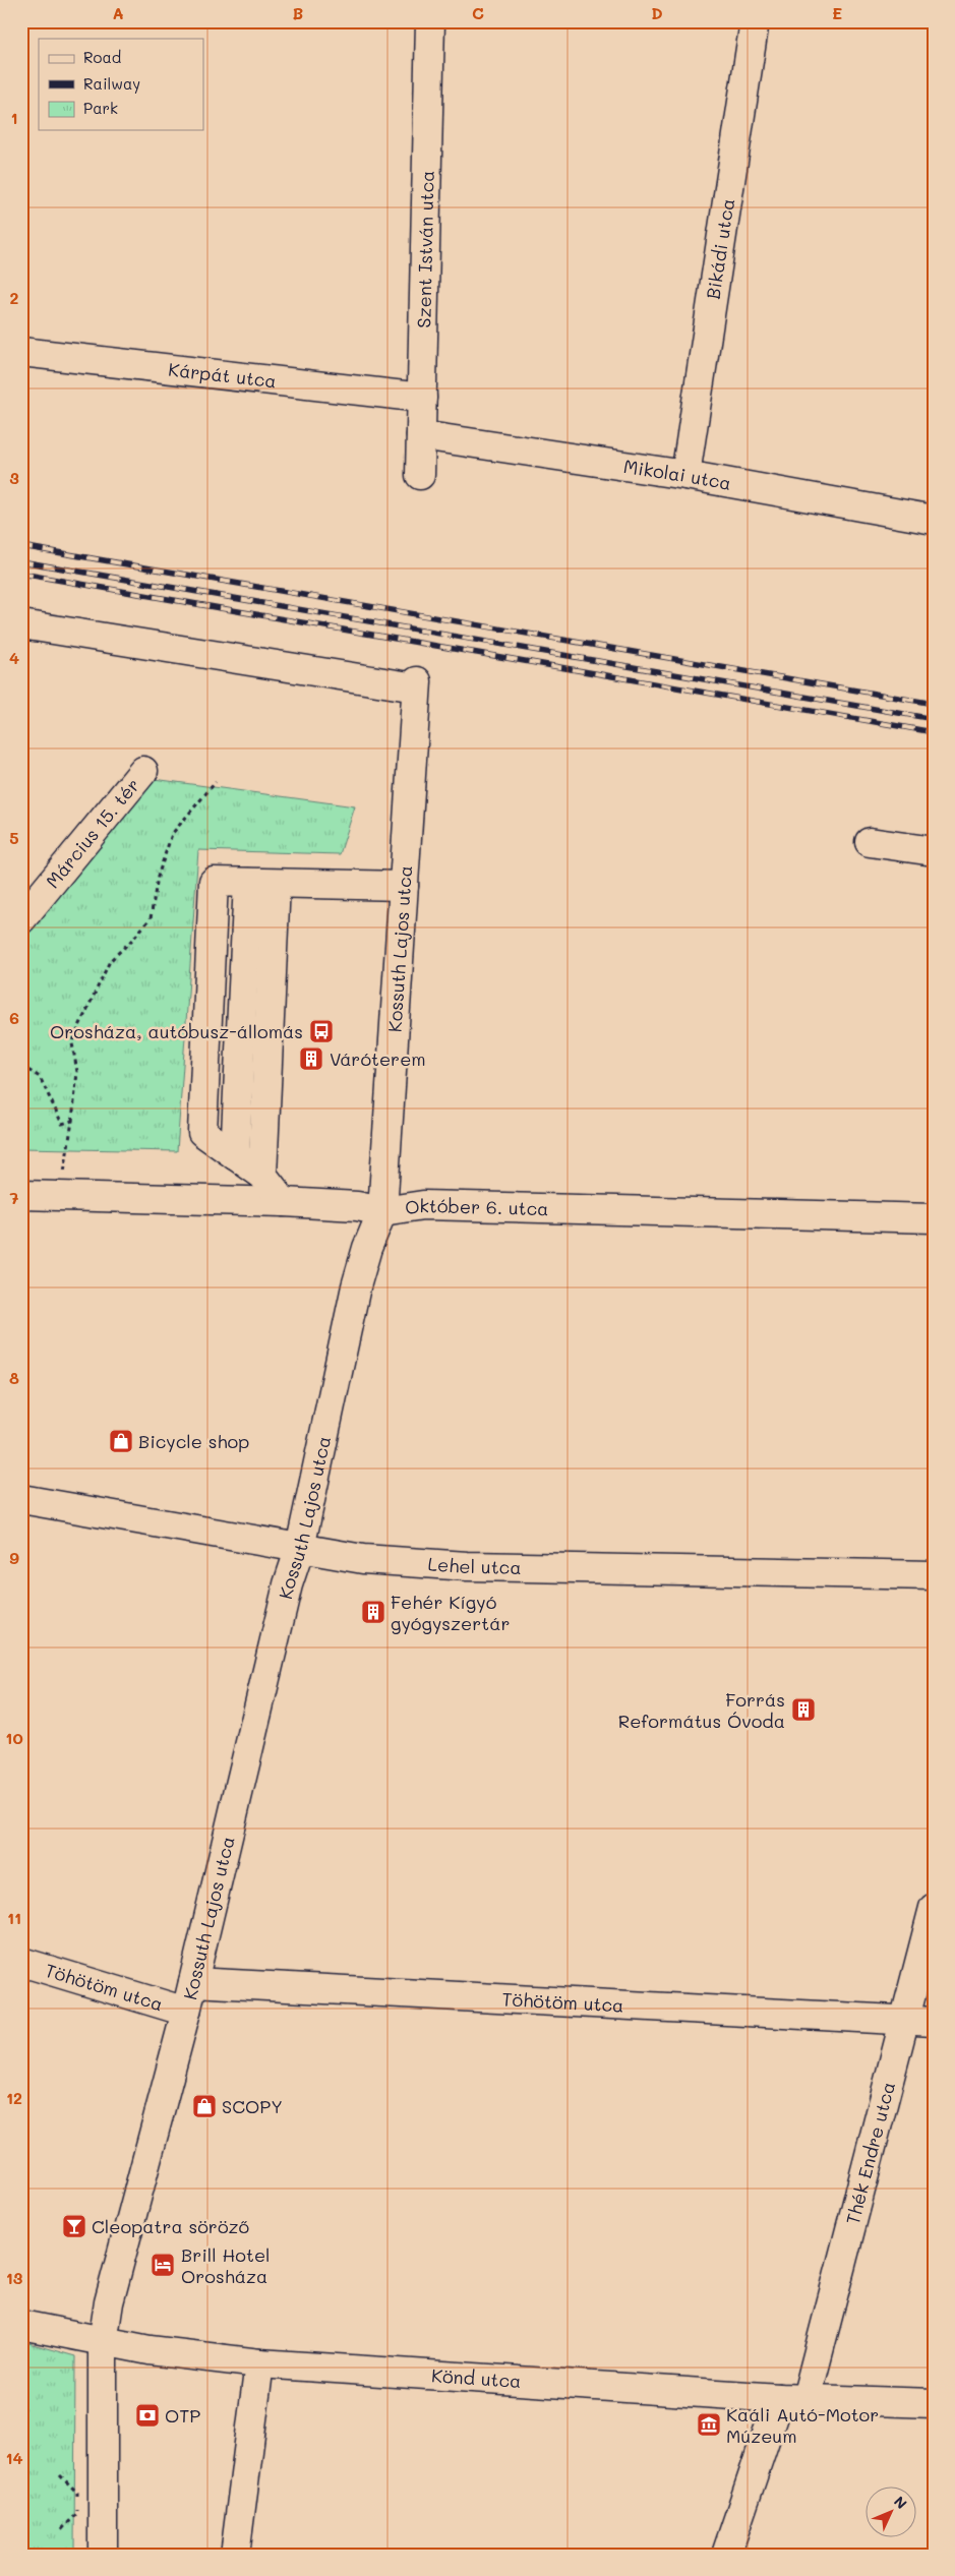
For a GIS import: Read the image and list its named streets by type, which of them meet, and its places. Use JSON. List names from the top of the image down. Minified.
{"streets":{"street":["Szent István utca","Bikádi utca","Kárpát utca","Mikolai utca","Március 15. tér","Kossuth Lajos utca","Október 6. utca","Lehel utca","Töhötöm utca","Thék Endre utca","Könd utca"]},"crossings":[["Szent István utca","Kárpát utca"],["Szent István utca","Mikolai utca"],["Bikádi utca","Mikolai utca"],["Kossuth Lajos utca","Október 6. utca"],["Kossuth Lajos utca","Lehel utca"],["Kossuth Lajos utca","Töhötöm utca"],["Kossuth Lajos utca","Könd utca"],["Töhötöm utca","Thék Endre utca"],["Thék Endre utca","Könd utca"]],"places":{"bus stop":["Orosháza, autóbusz-állomás"],"building":["Váróterem","Fehér Kígyó gyógyszertár","Forrás Református Óvoda"],"shop":["Bicycle shop","SCOPY"],"bar":["Cleopatra söröző"],"hotel":["Brill Hotel Orosháza"],"bank":["OTP"],"museum":["Kaáli Autó-Motor Múzeum"]},"legend":["Road","Railway","Park"],"north":"top right","grid":{"columns":["A","B","C","D","E"],"rows":["1","2","3","4","5","6","7","8","9","10","11","12","13","14"]}}
